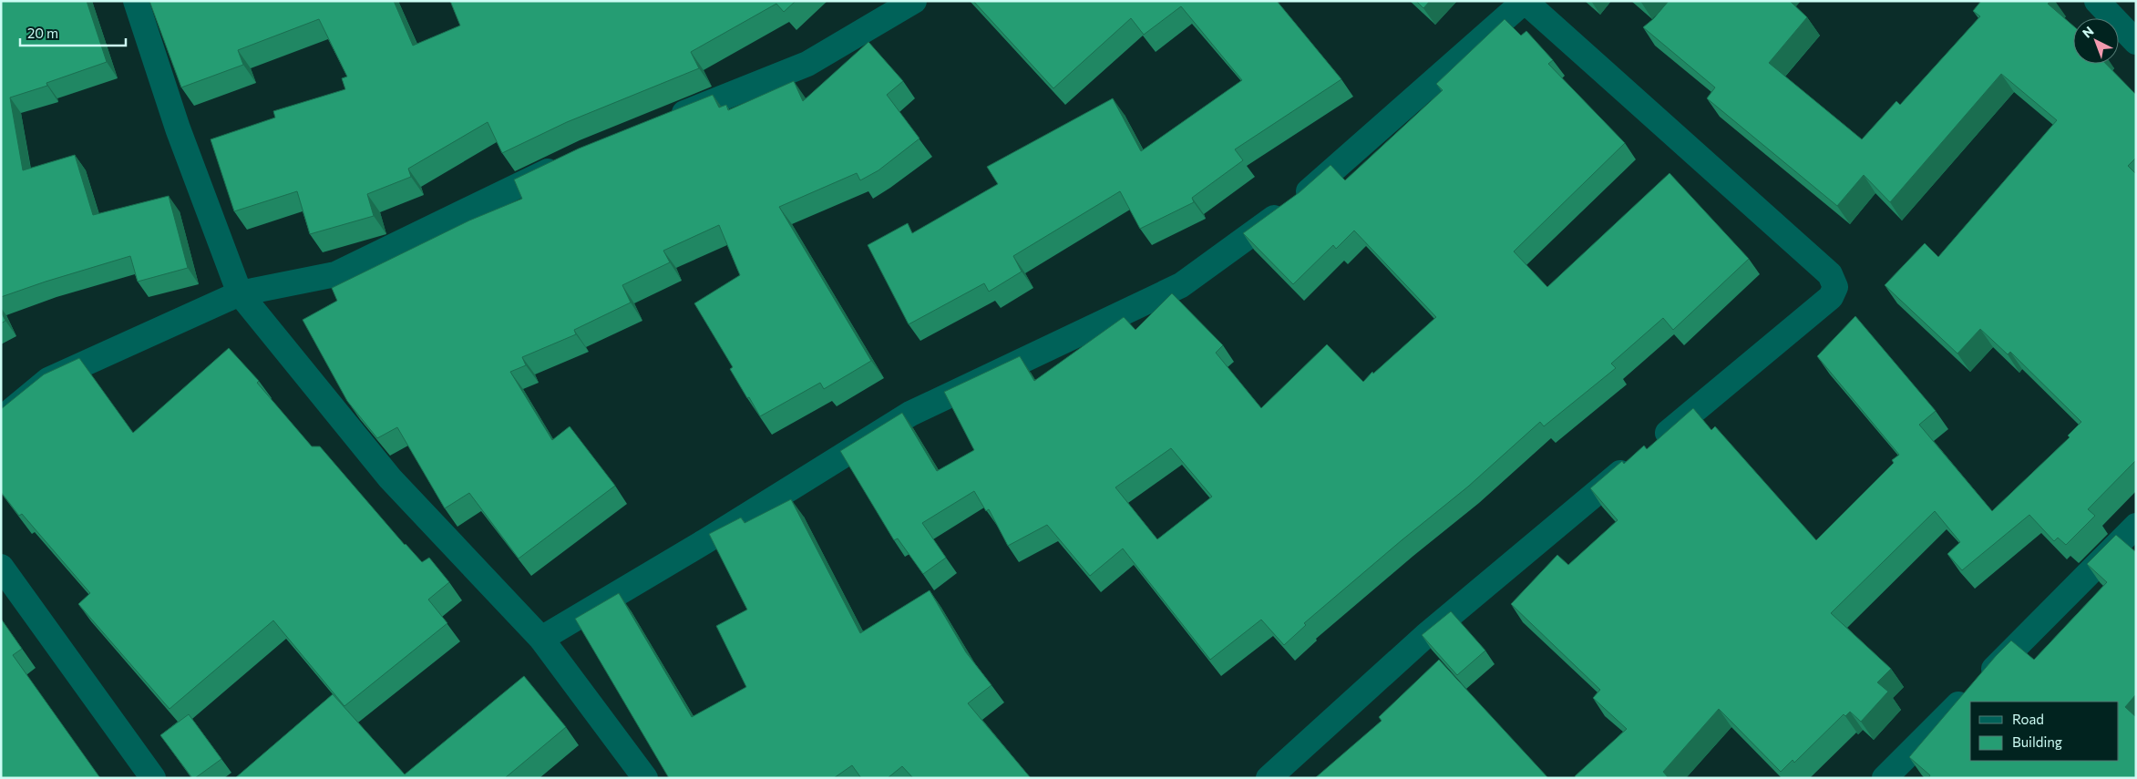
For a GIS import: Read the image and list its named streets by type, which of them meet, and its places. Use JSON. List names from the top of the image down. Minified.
{"legend":["Road","Building"],"scale_bar":"20 m","north":"top left"}
